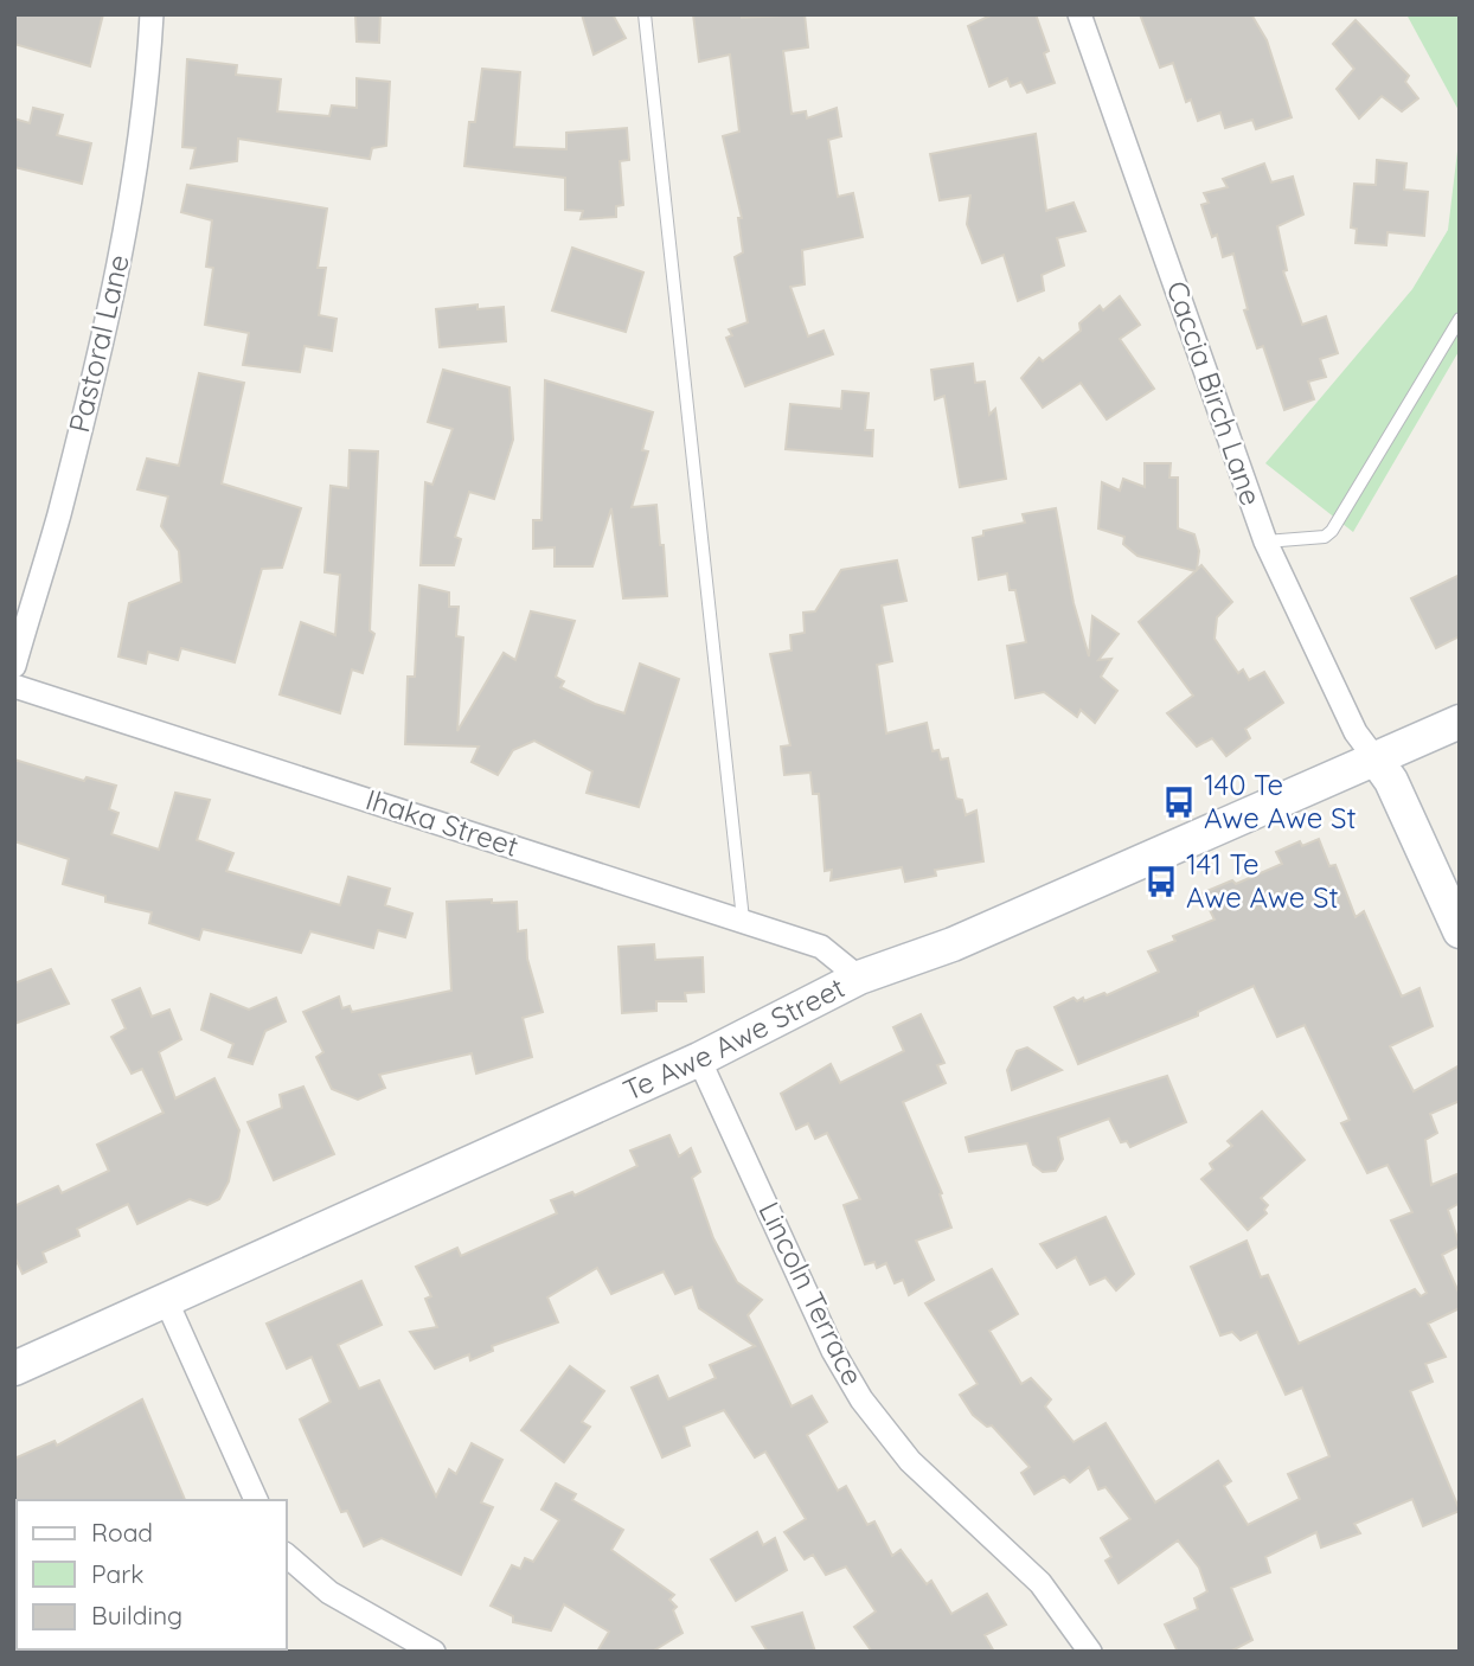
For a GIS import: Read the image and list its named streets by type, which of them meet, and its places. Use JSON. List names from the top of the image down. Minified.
{"streets":{"main road":["Te Awe Awe Street"],"street":["Pastoral Lane","Caccia Birch Lane","Ihaka Street","Lincoln Terrace"]},"crossings":[["Caccia Birch Lane","Te Awe Awe Street"],["Ihaka Street","Te Awe Awe Street"],["Te Awe Awe Street","Lincoln Terrace"]],"places":{"bus stop":["140 Te Awe Awe St","141 Te Awe Awe St"]},"legend":["Road","Park","Building"]}
